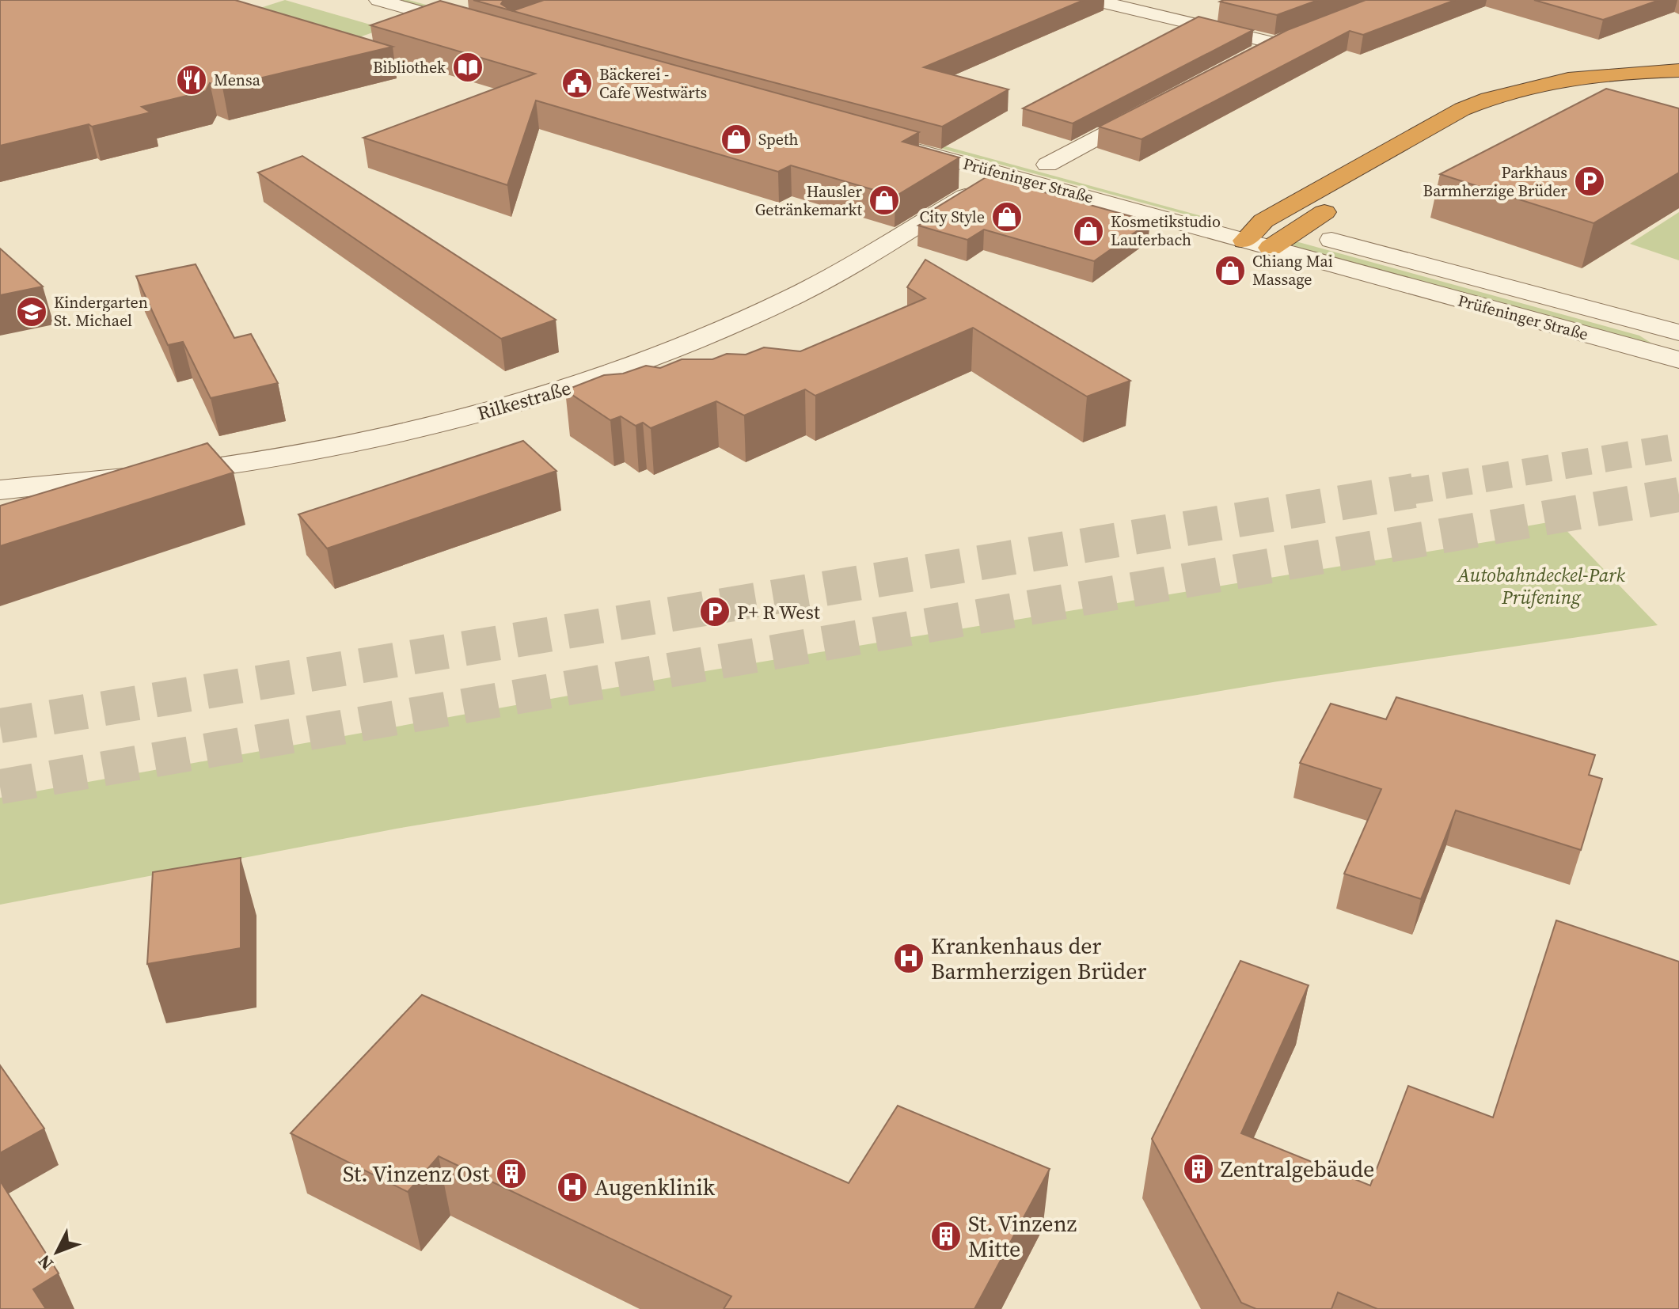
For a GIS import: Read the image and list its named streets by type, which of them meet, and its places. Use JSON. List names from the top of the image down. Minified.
{"streets":{"street":["Prüfeninger Straße","Rilkestraße"]},"crossings":[["Prüfeninger Straße","Rilkestraße"]],"parks":["Autobahndeckel-Park Prüfening"],"places":{"library":["Bibliothek"],"restaurant":["Mensa"],"public building":["Bäckerei - Cafe Westwärts"],"shop":["Speth","Hausler Getränkemarkt","City Style","Kosmetikstudio Lauterbach","Chiang Mai Massage"],"parking":["Parkhaus Barmherzige Brüder","P+ R West"],"school or university":["Kindergarten St. Michael"],"hospital":["Krankenhaus der Barmherzigen Brüder","Augenklinik"],"building":["Zentralgebäude","St. Vinzenz Ost","St. Vinzenz Mitte"]},"north":"bottom left"}
